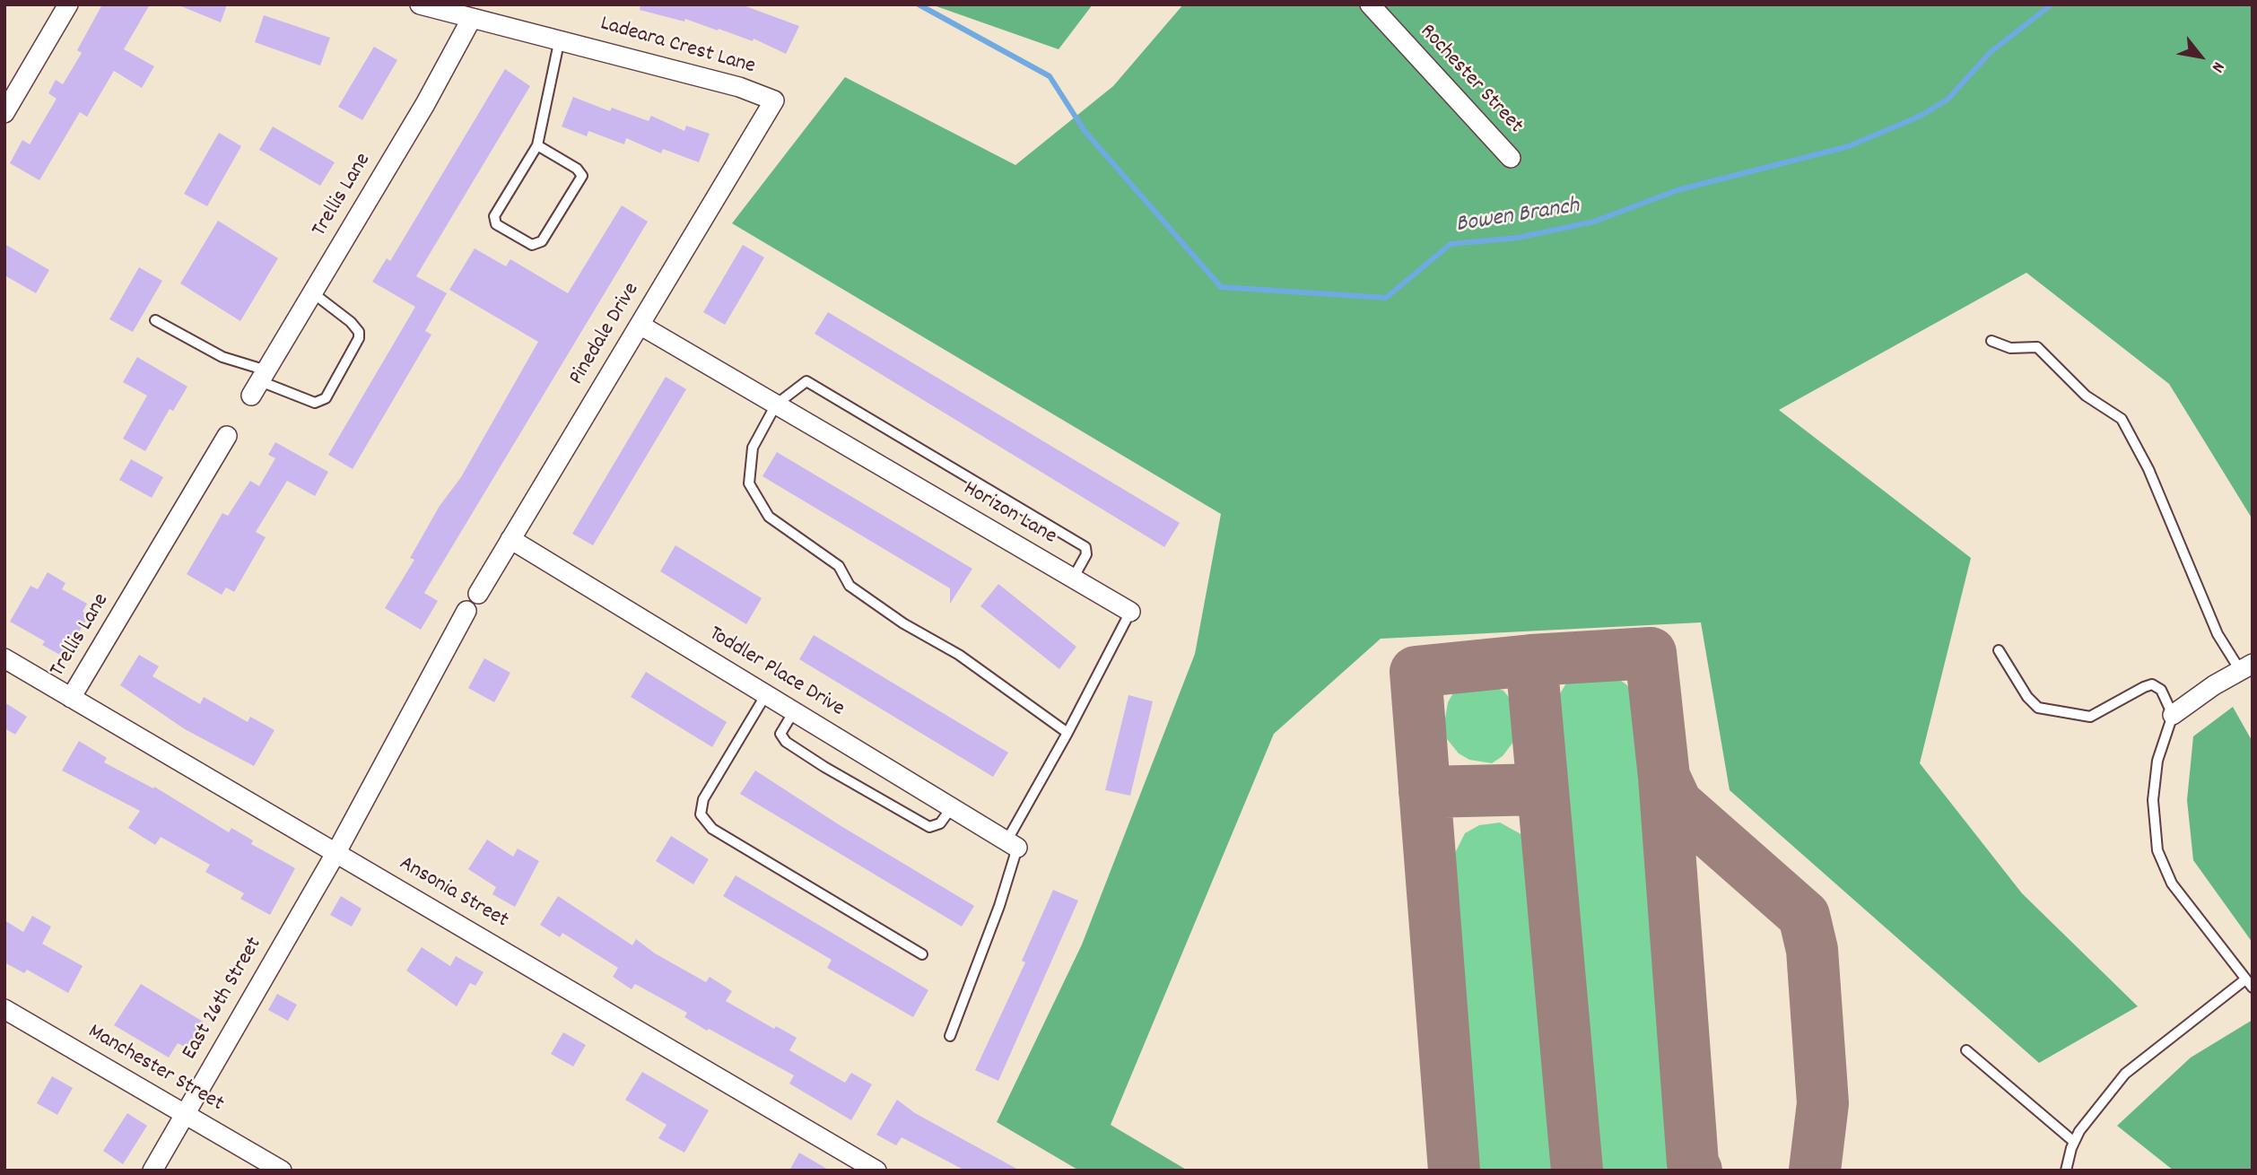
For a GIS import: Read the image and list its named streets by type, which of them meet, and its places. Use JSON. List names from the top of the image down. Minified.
{"streets":{"street":["Ladeara Crest Lane","Rochester Street","Trellis Lane","Pinedale Drive","Horizon Lane","Toddler Place Drive","Ansonia Street","East 26th Street","Manchester Street"]},"crossings":[["Ladeara Crest Lane","Trellis Lane"],["Ladeara Crest Lane","Pinedale Drive"],["Trellis Lane","Ansonia Street"],["Pinedale Drive","Horizon Lane"],["Pinedale Drive","Toddler Place Drive"],["Horizon Lane","Toddler Place Drive"],["Ansonia Street","East 26th Street"],["East 26th Street","Manchester Street"]],"water":["Bowen Branch"],"north":"bottom right"}
